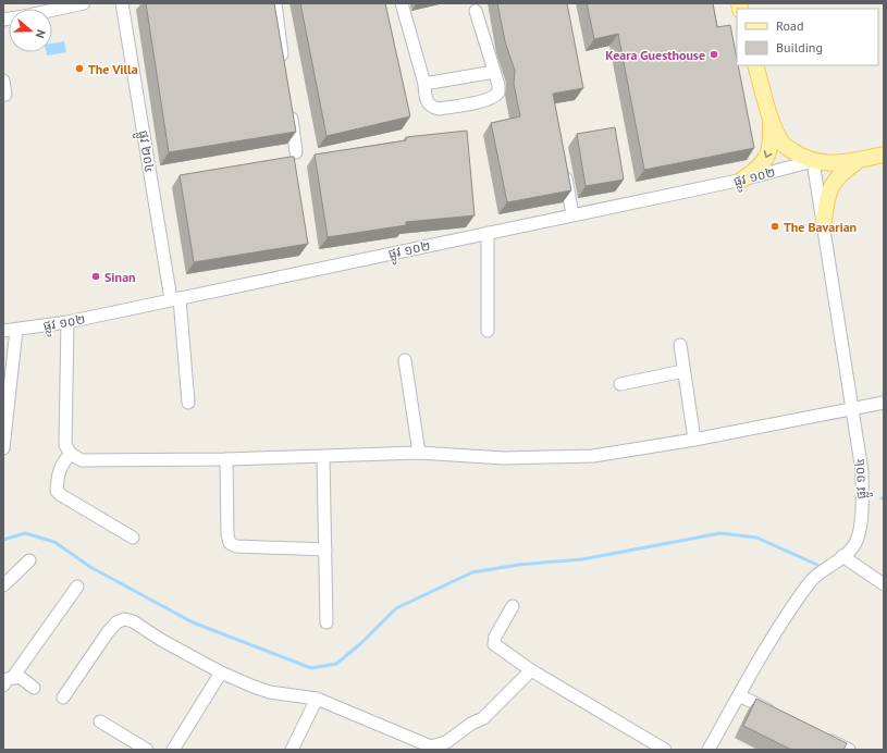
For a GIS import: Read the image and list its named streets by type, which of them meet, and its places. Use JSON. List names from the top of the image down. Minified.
{"streets":{"street":["ផ្លូវ ២០៤","ផ្លូវ ១០២","ផ្លូវ ១០៤"]},"crossings":[["ផ្លូវ ២០៤","ផ្លូវ ១០២"],["ផ្លូវ ១០២","ផ្លូវ ១០៤"]],"places":["Keara Guesthouse","The Villa","The Bavarian","Sinan"],"legend":["Road","Building"],"north":"right"}
